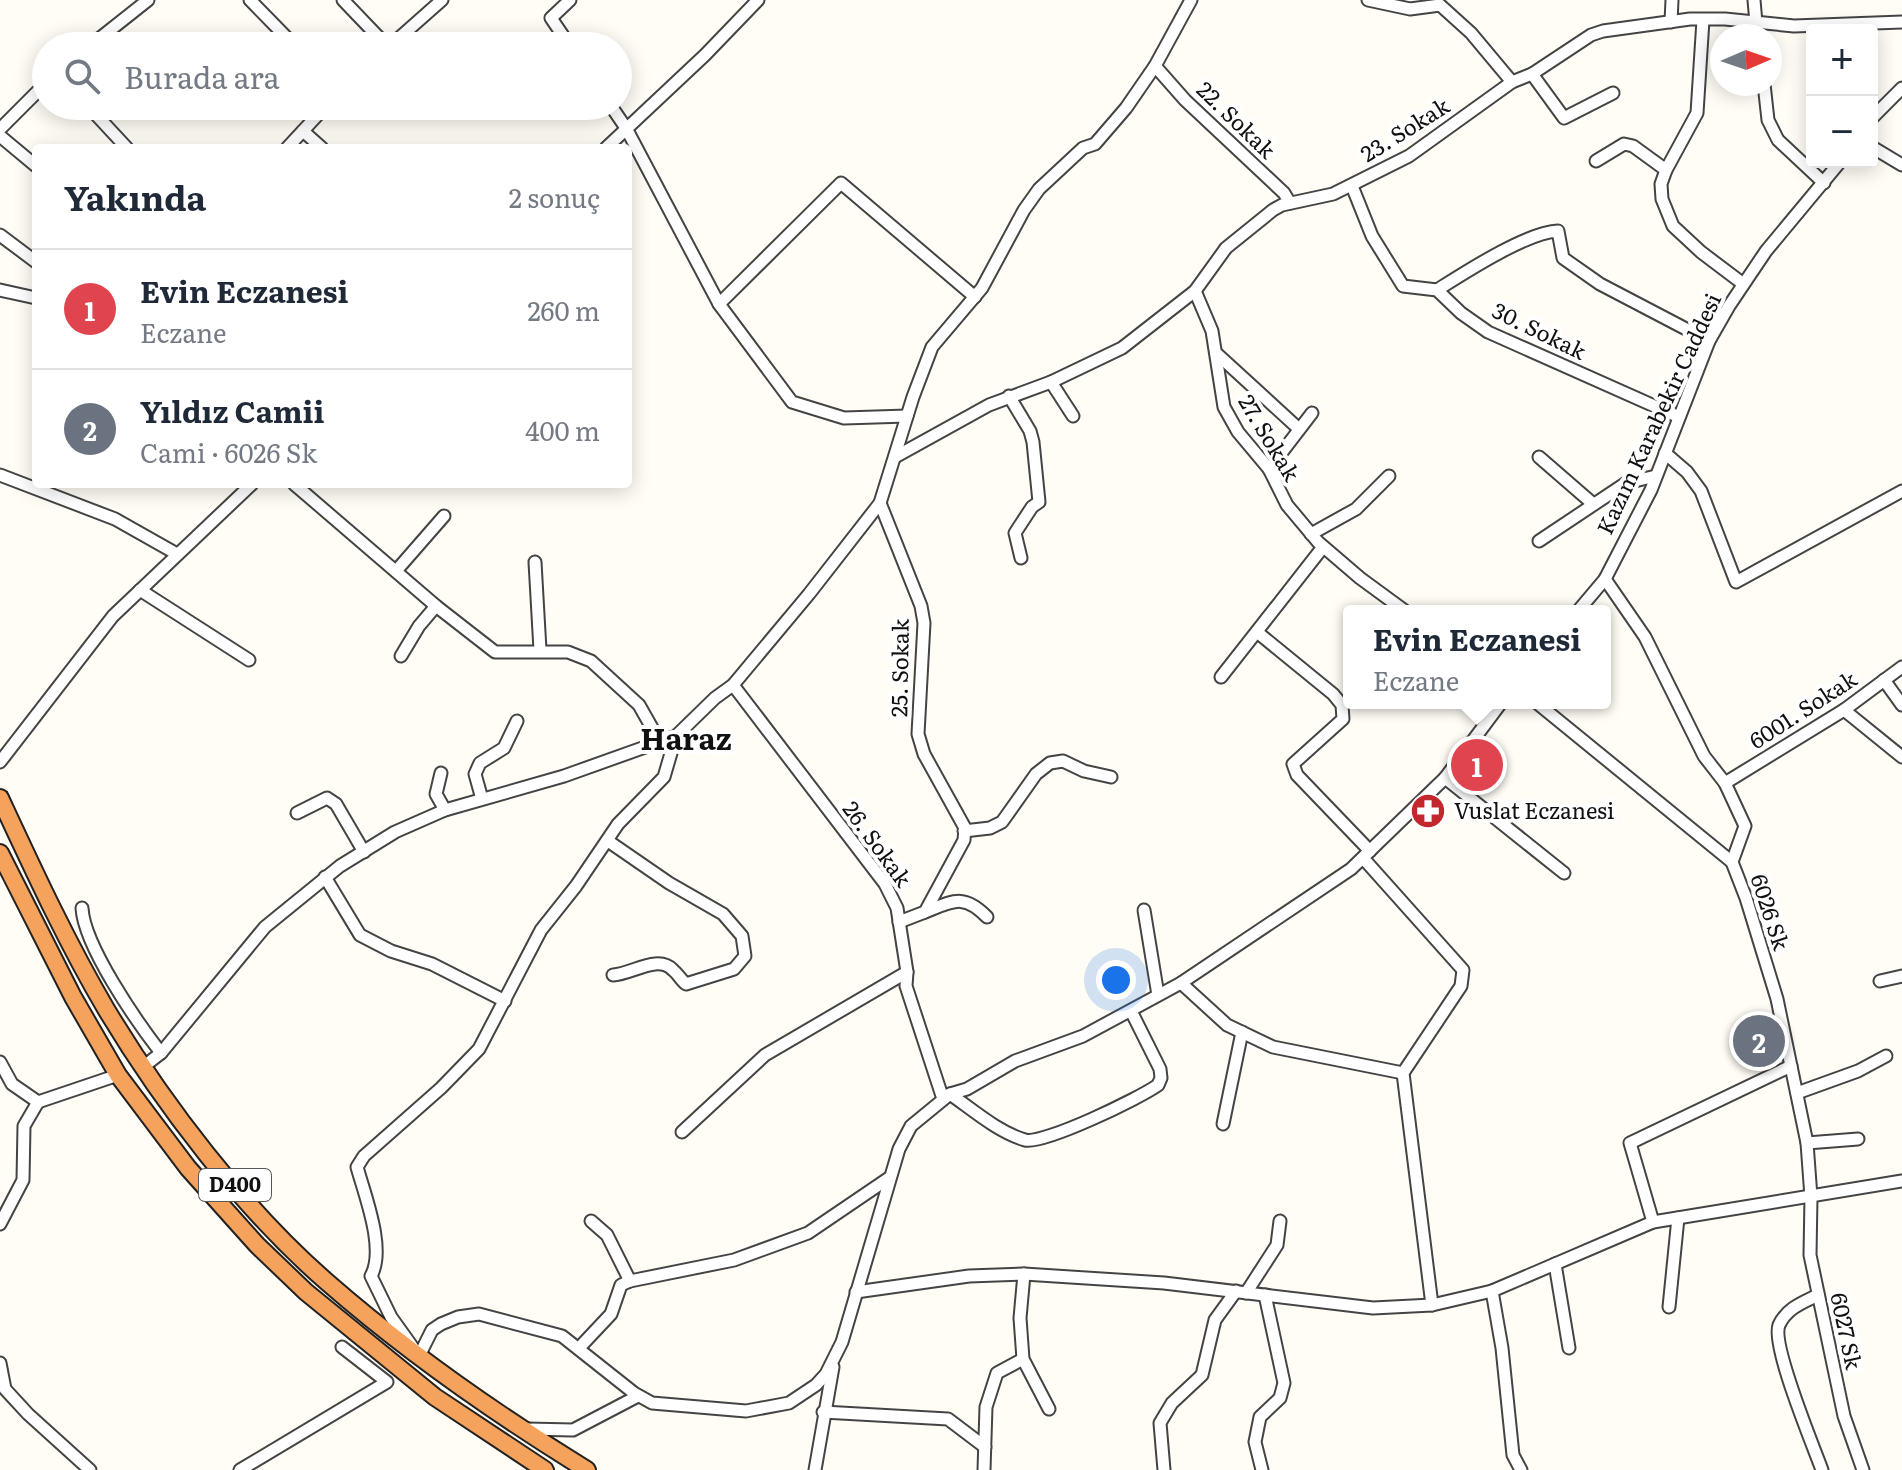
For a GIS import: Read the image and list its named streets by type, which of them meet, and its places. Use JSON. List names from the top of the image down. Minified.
{"streets":{"highway":["D400"],"street":["22. Sokak","23. Sokak","30. Sokak","Kazım Karabekir Caddesi","27. Sokak","25. Sokak","6001. Sokak","26. Sokak","6026 Sk","6027 Sk"]},"crossings":[["22. Sokak","23. Sokak"],["23. Sokak","30. Sokak"],["23. Sokak","27. Sokak"],["30. Sokak","Kazım Karabekir Caddesi"],["Kazım Karabekir Caddesi","6026 Sk"],["6001. Sokak","6026 Sk"],["6026 Sk","6027 Sk"]],"districts":["Haraz"],"places":{"pharmacy":["Vuslat Eczanesi"]},"north":"right","page":{"map_buttons":["+","−"],"search":"Burada ara","heading":["Yakında","2 sonuç"],"list":[{"mark":"1","name":"Evin Eczanesi","note":"Eczane","value":"260 m"},{"mark":"2","name":"Yıldız Camii","note":"Cami · 6026 Sk","value":"400 m"}],"popup":["Evin Eczanesi","Eczane"],"pins":["1","2"]}}
